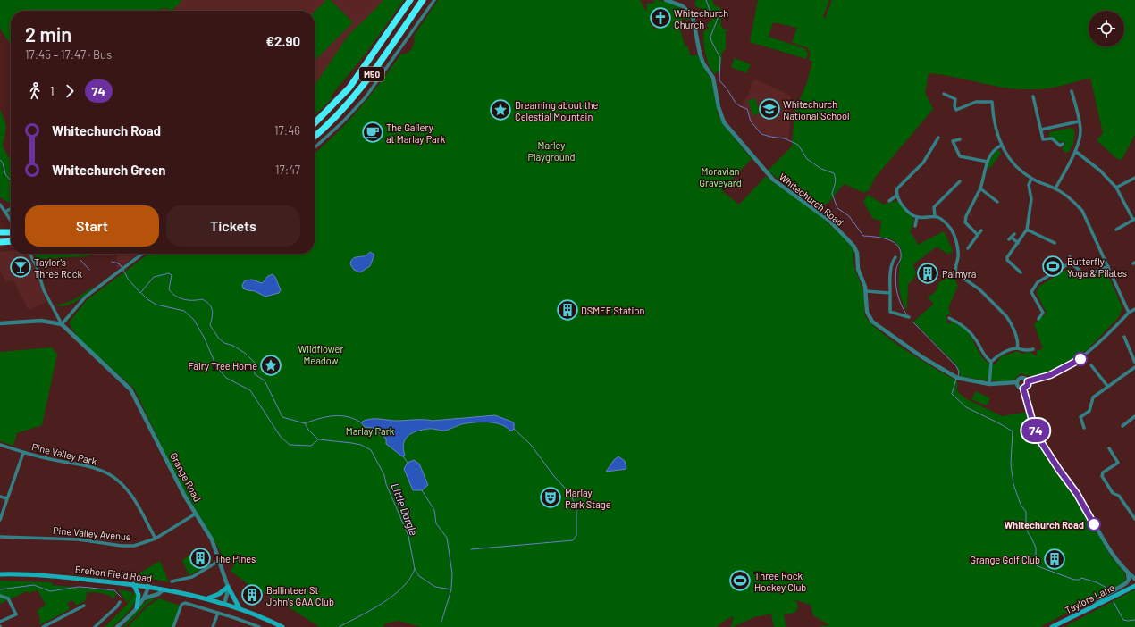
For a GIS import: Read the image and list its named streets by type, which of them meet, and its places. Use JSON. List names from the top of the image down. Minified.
{"streets":{"highway":["M50"],"main road":["Brehon Field Road","Taylors Lane"],"street":["Whitechurch Road","Pine Valley Park","Grange Road","Pine Valley Avenue"]},"crossings":[["Pine Valley Park","Pine Valley Avenue"],["Grange Road","Pine Valley Avenue"],["Grange Road","Brehon Field Road"]],"water":["Little Dargle"],"parks":["Marley Playground","Moravian Graveyard","Wildflower Meadow","Marlay Park"],"places":{"church":["Whitechurch Church"],"school or university":["Whitechurch National School"],"place":["Dreaming about the Celestial Mountain","Fairy Tree Home"],"cafe":["The Gallery at Marlay Park"],"sports":["Butterfly Yoga & Pilates","Three Rock Hockey Club"],"bar":["Taylor's Three Rock"],"building":["Palmyra","DSMEE Station","The Pines","Grange Golf Club","Ballinteer St John's GAA Club"],"theatre":["Marlay Park Stage"],"other":["Whitechurch Road"]},"lines":["bus line 74"],"page":{"on_map":"74","heading":["2 min","17:45 – 17:47 · Bus","€2.90"],"legs":["1","74"],"list":[{"name":"Whitechurch Road","value":"17:46"},{"name":"Whitechurch Green","value":"17:47"}],"buttons":["Start","Tickets"]}}
